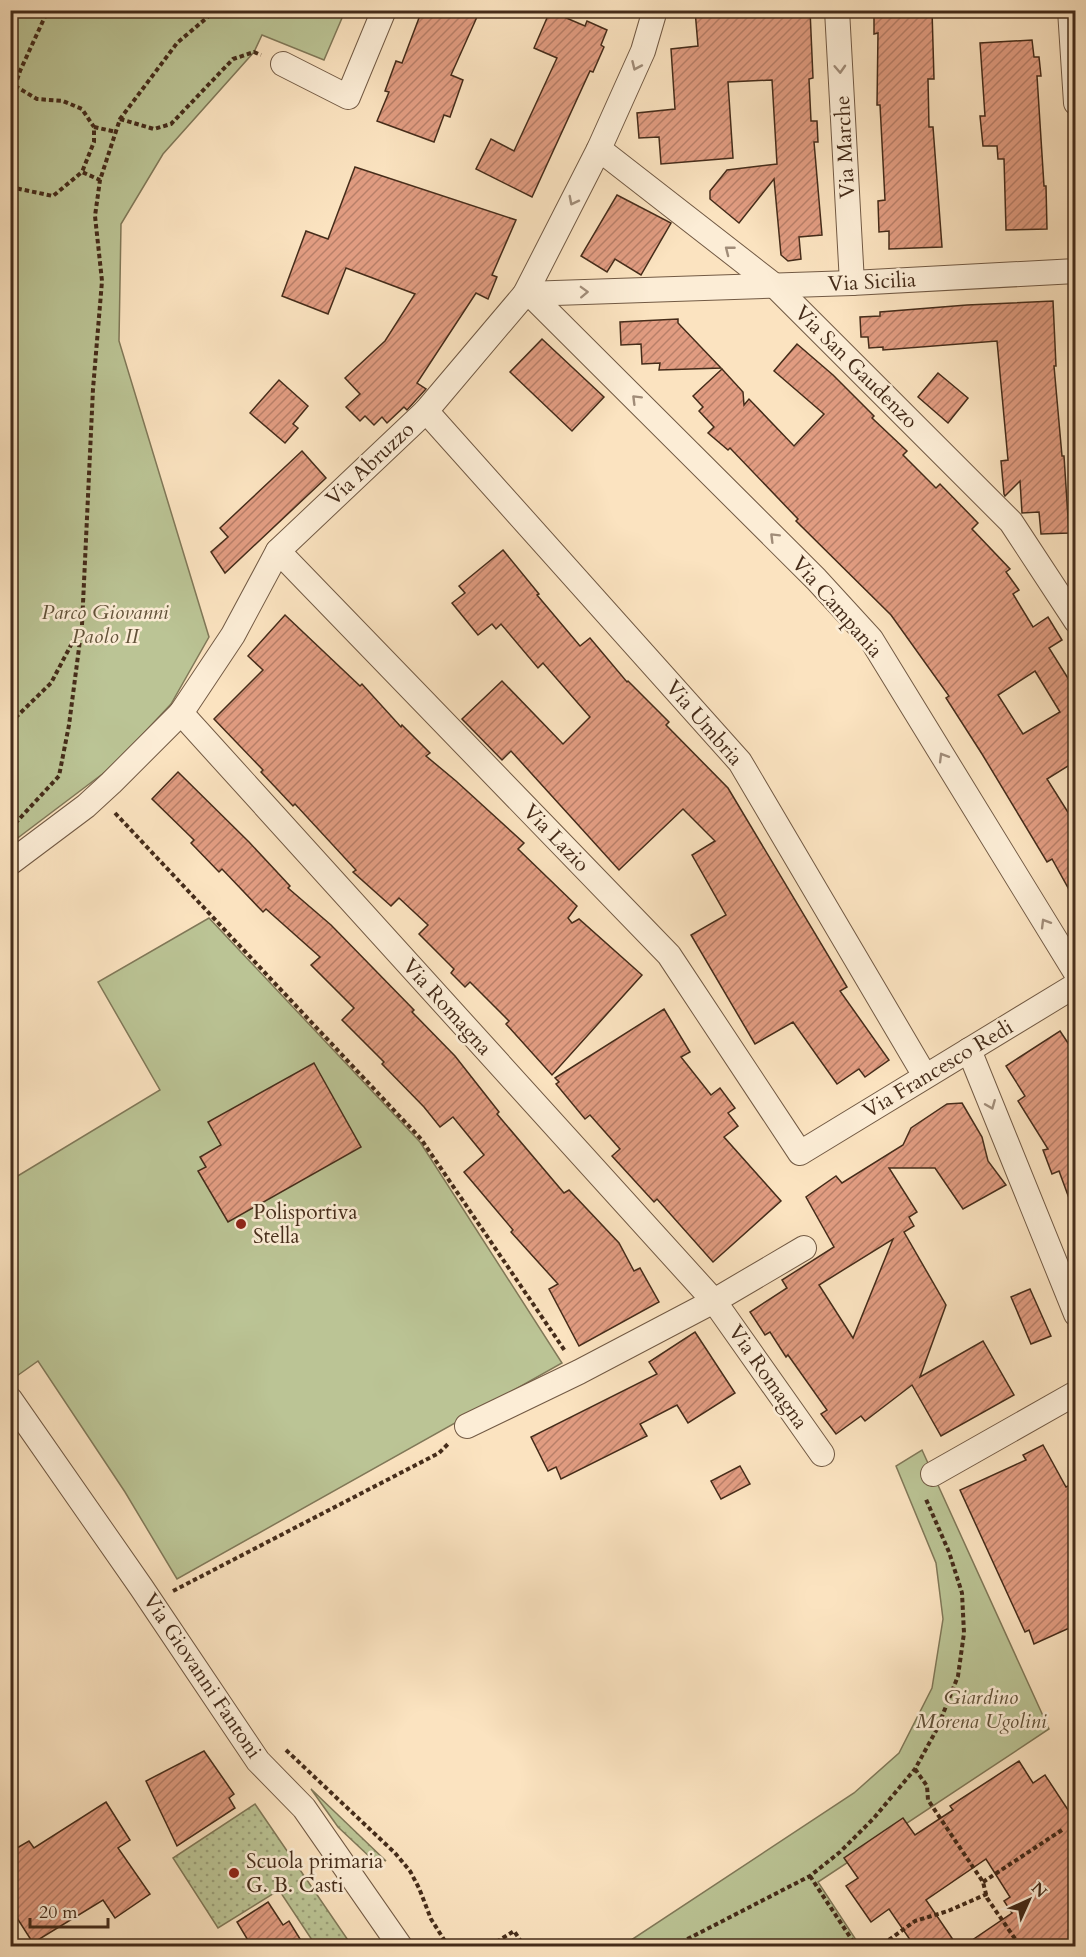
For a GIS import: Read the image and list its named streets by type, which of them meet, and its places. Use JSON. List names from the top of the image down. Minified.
{"streets":{"street":["Via Marche","Via Sicilia","Via San Gaudenzo","Via Abruzzo","Via Campania","Via Umbria","Via Lazio","Via Romagna","Via Francesco Redi","Via Giovanni Fantoni"]},"crossings":[["Via Marche","Via Sicilia"],["Via Sicilia","Via San Gaudenzo"],["Via Sicilia","Via Abruzzo"],["Via Sicilia","Via Campania"],["Via San Gaudenzo","Via Abruzzo"],["Via Abruzzo","Via Campania"],["Via Abruzzo","Via Umbria"],["Via Abruzzo","Via Lazio"],["Via Abruzzo","Via Romagna"],["Via Umbria","Via Francesco Redi"],["Via Lazio","Via Francesco Redi"]],"one_way":["Via Marche","Via Sicilia","Via Campania"],"parks":["Parco Giovanni Paolo II","Giardino Morena Ugolini"],"places":["Polisportiva Stella","Scuola primaria G. B. Casti"],"scale_bar":"20 m","north":"top right"}
